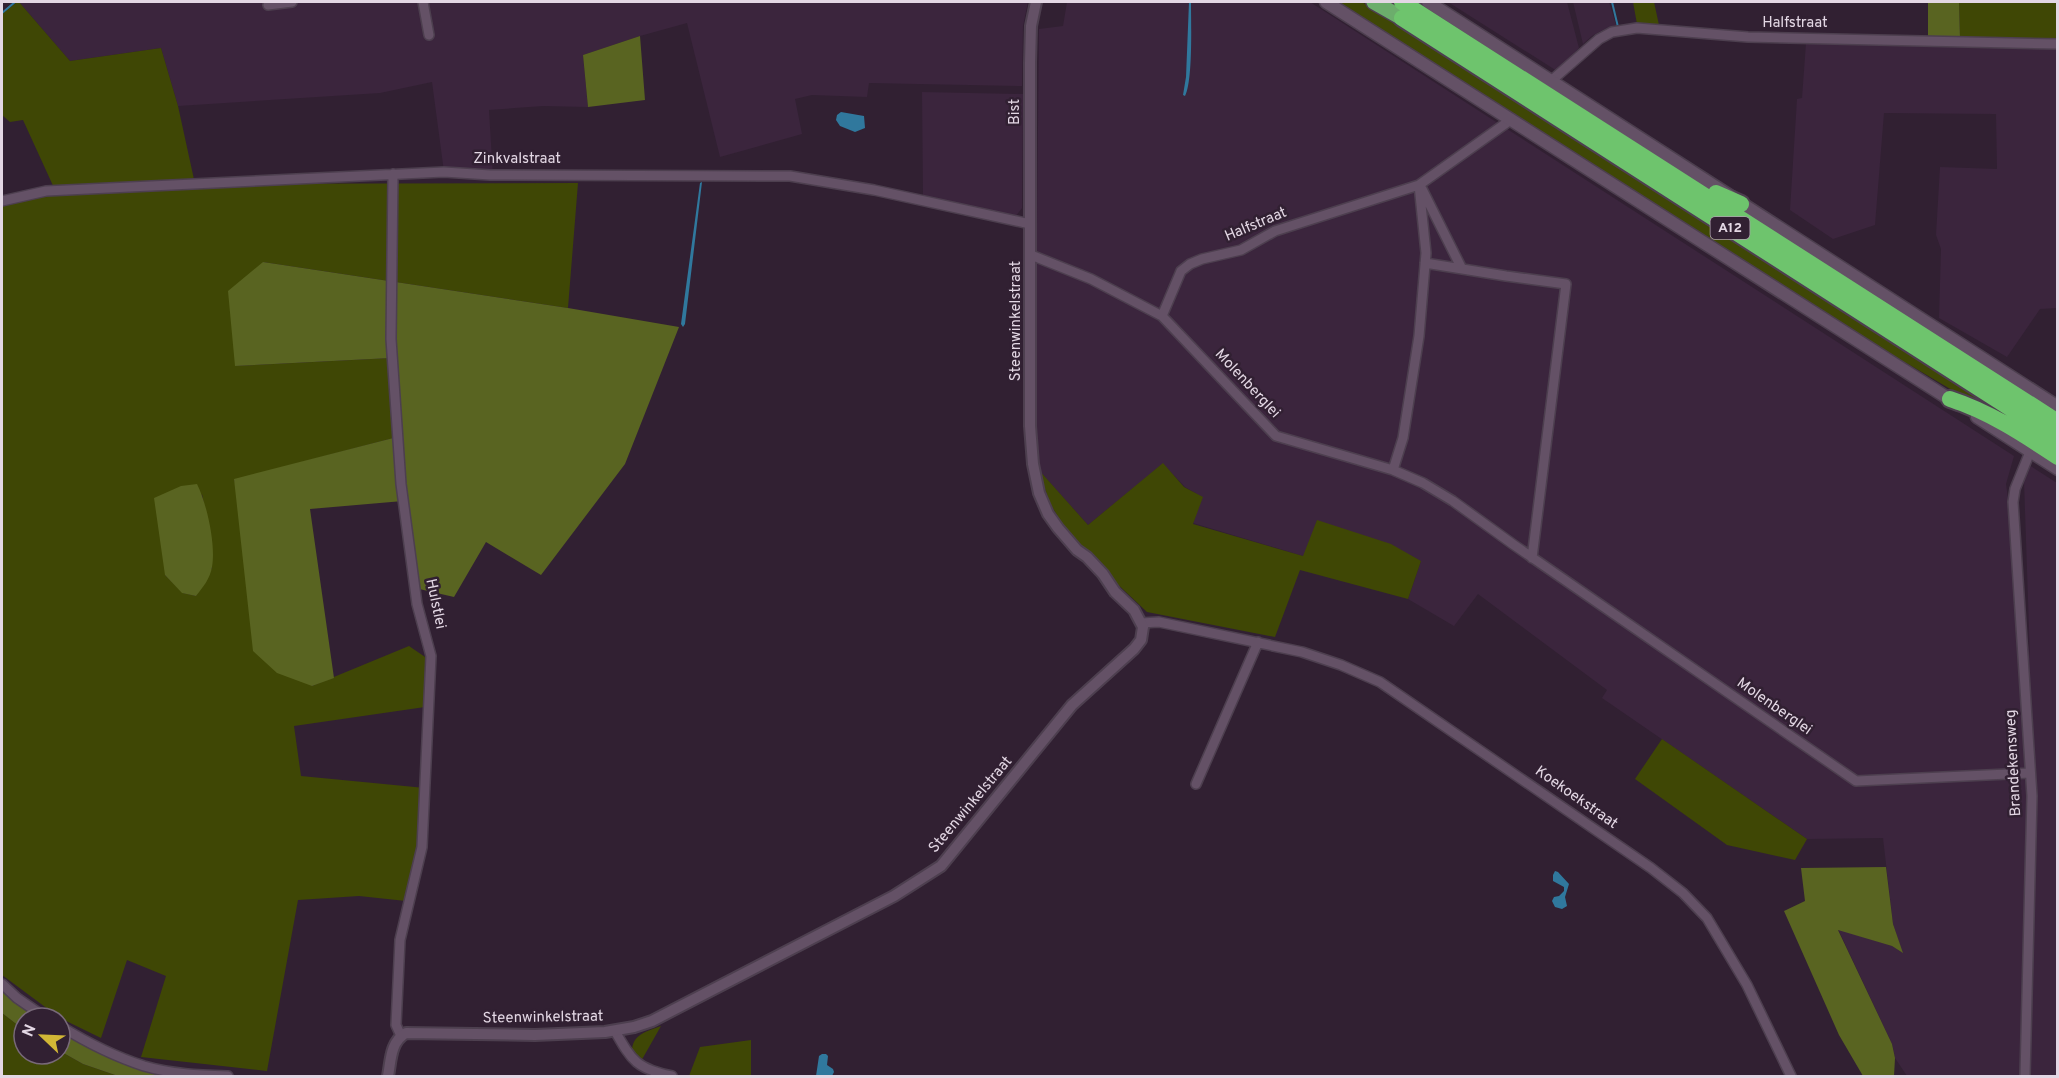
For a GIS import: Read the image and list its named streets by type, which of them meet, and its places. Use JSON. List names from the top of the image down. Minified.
{"streets":{"highway":["A12"],"street":["Halfstraat","Bist","Zinkvalstraat","Steenwinkelstraat","Molenberglei","Hulstlei","Brandekensweg","Koekoekstraat"]},"crossings":[["Halfstraat","Molenberglei"],["Bist","Zinkvalstraat"],["Bist","Steenwinkelstraat"],["Zinkvalstraat","Steenwinkelstraat"],["Zinkvalstraat","Hulstlei"],["Steenwinkelstraat","Hulstlei"],["Steenwinkelstraat","Koekoekstraat"],["Molenberglei","Brandekensweg"]],"north":"top left"}
